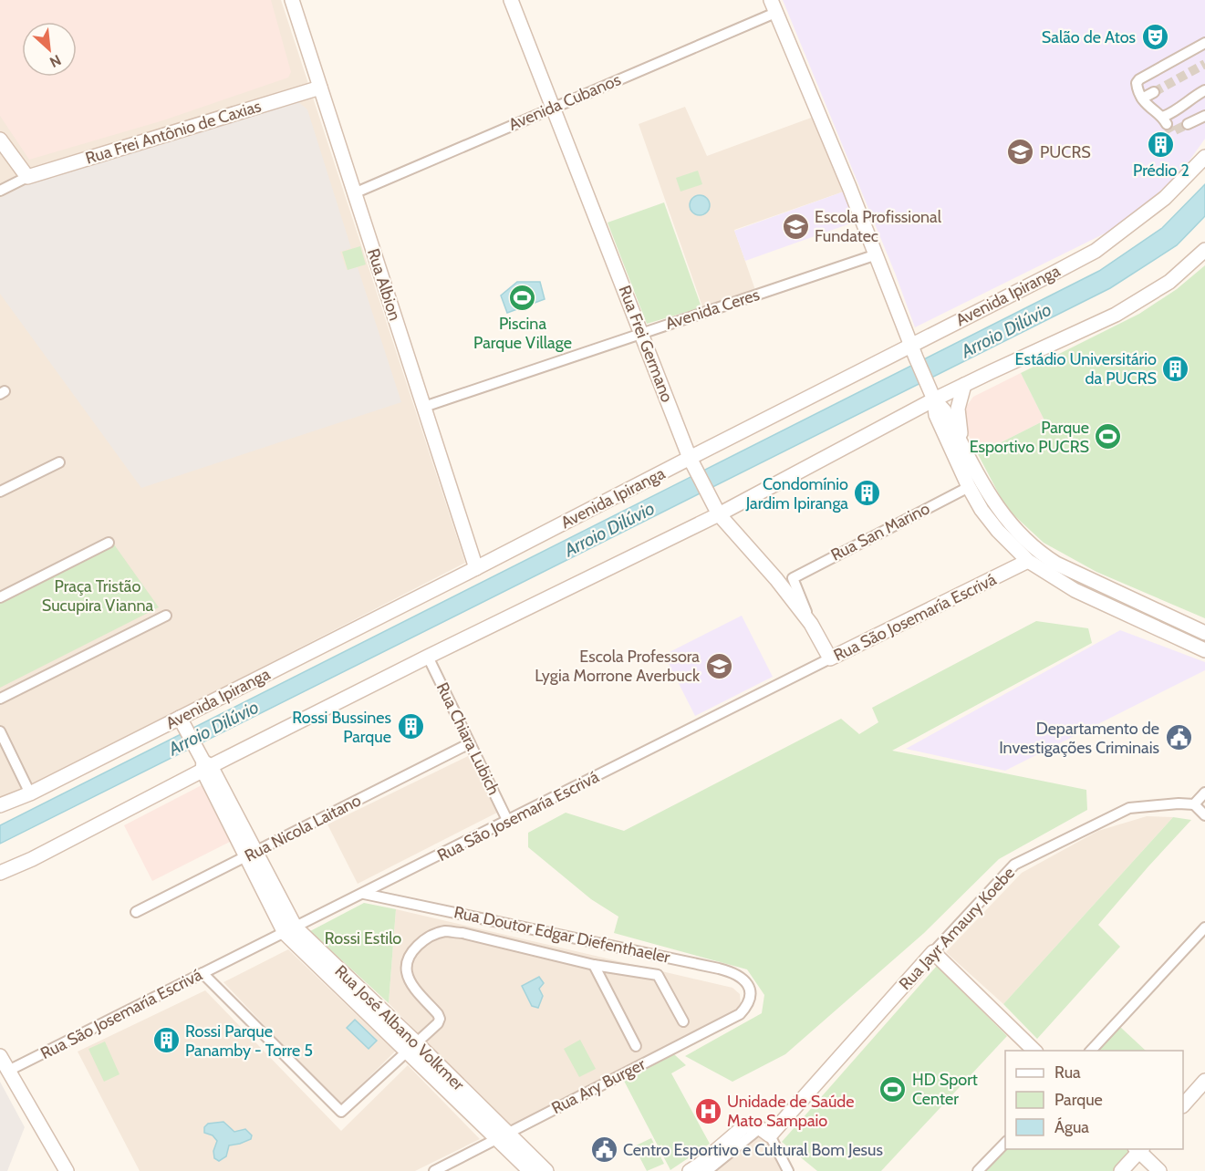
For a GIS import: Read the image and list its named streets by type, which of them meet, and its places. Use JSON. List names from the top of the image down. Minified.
{"streets":{"main road":["Rua Frei Antônio de Caxias","Rua Albion","Avenida Ipiranga","Rua Frei Germano","Rua São Josemaría Escrivá","Rua Jayr Amaury Koebe","Rua José Albano Volkmer"],"street":["Avenida Cubanos","Avenida Ceres","Rua San Marino","Rua Chiara Lubich","Rua Nicola Laitano","Rua Doutor Edgar Diefenthaeler","Rua Ary Burger"]},"crossings":[["Avenida Cubanos","Rua Albion"],["Avenida Cubanos","Rua Frei Germano"],["Rua Frei Antônio de Caxias","Rua Albion"],["Rua Albion","Avenida Ipiranga"],["Rua Albion","Avenida Ceres"],["Avenida Ipiranga","Rua Frei Germano"],["Avenida Ipiranga","Rua José Albano Volkmer"],["Avenida Ceres","Rua Frei Germano"],["Rua Frei Germano","Rua San Marino"],["Rua Frei Germano","Rua São Josemaría Escrivá"],["Rua São Josemaría Escrivá","Rua Chiara Lubich"],["Rua São Josemaría Escrivá","Rua Doutor Edgar Diefenthaeler"],["Rua São Josemaría Escrivá","Rua José Albano Volkmer"],["Rua Chiara Lubich","Rua Nicola Laitano"],["Rua Nicola Laitano","Rua José Albano Volkmer"],["Rua Doutor Edgar Diefenthaeler","Rua Ary Burger"],["Rua José Albano Volkmer","Rua Ary Burger"]],"water":["Arroio Dilúvio"],"parks":["Praça Tristão Sucupira Vianna","Rossi Estilo"],"places":{"theatre":["Salão de Atos"],"building":["Prédio 2","Estádio Universitário da PUCRS","Condomínio Jardim Ipiranga","Rossi Bussines Parque","Rossi Parque Panamby - Torre 5"],"school or university":["PUCRS","Escola Profissional Fundatec","Escola Professora Lygia Morrone Averbuck"],"sports":["Piscina Parque Village","Parque Esportivo PUCRS","HD Sport Center"],"public building":["Departamento de Investigações Criminais","Centro Esportivo e Cultural Bom Jesus"],"hospital":["Unidade de Saúde Mato Sampaio"]},"legend":["Rua","Parque","Água"],"north":"bottom right"}
